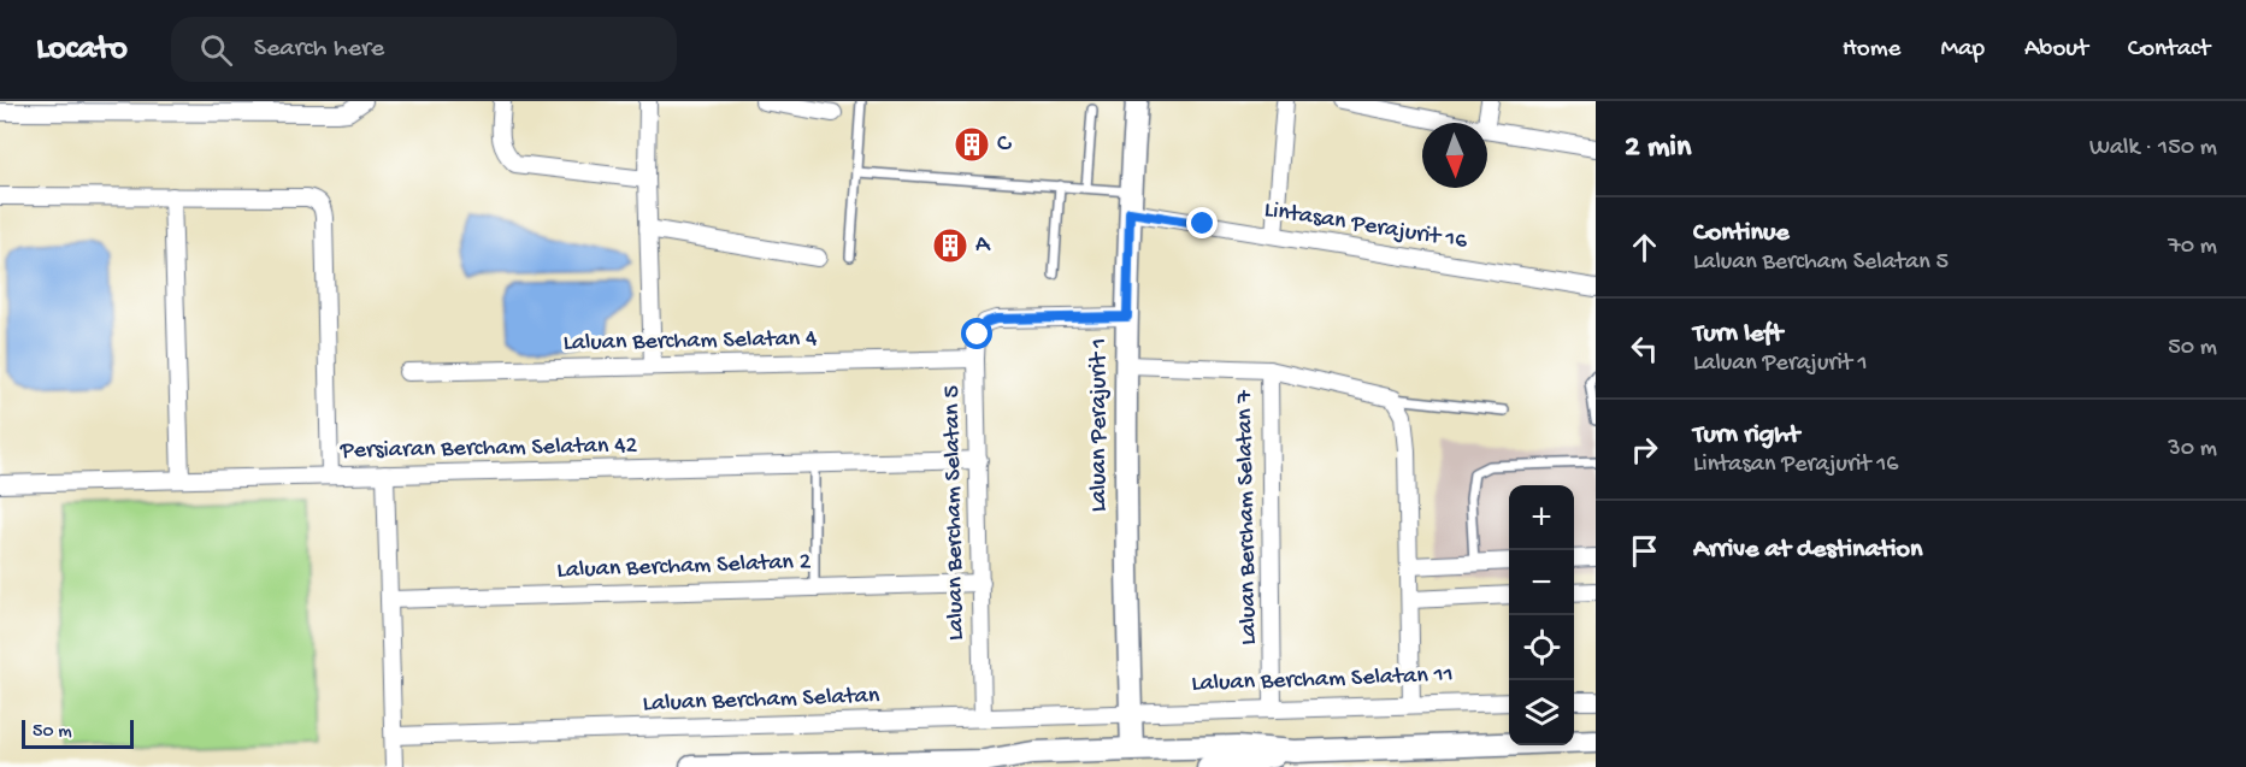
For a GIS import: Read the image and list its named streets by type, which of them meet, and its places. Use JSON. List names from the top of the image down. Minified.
{"streets":{"street":["Lintasan Perajurit 16","Laluan Bercham Selatan 4","Laluan Perajurit 1","Persiaran Bercham Selatan 42","Laluan Bercham Selatan 5","Laluan Bercham Selatan 7","Laluan Bercham Selatan 2","Laluan Bercham Selatan 11","Laluan Bercham Selatan"]},"crossings":[["Lintasan Perajurit 16","Laluan Perajurit 1"],["Laluan Bercham Selatan 4","Laluan Bercham Selatan 5"],["Laluan Perajurit 1","Laluan Bercham Selatan 5"],["Laluan Perajurit 1","Laluan Bercham Selatan 11"],["Laluan Perajurit 1","Laluan Bercham Selatan"],["Persiaran Bercham Selatan 42","Laluan Bercham Selatan 5"],["Laluan Bercham Selatan 5","Laluan Bercham Selatan 2"],["Laluan Bercham Selatan 5","Laluan Bercham Selatan"],["Laluan Bercham Selatan 7","Laluan Bercham Selatan 11"],["Laluan Bercham Selatan 11","Laluan Bercham Selatan"]],"places":{"building":["C","A"]},"scale_bar":"50 m","north":"bottom","page":{"header":"Locato","search":"Search here","nav":["Home","Map","About","Contact"],"heading":["2 min","Walk · 150 m"],"list":[["Continue","Laluan Bercham Selatan 5","70 m"],["Turn left","Laluan Perajurit 1","50 m"],["Turn right","Lintasan Perajurit 16","30 m"],"Arrive at destination"],"map_buttons":["+","−"],"scale":"50 m"}}
